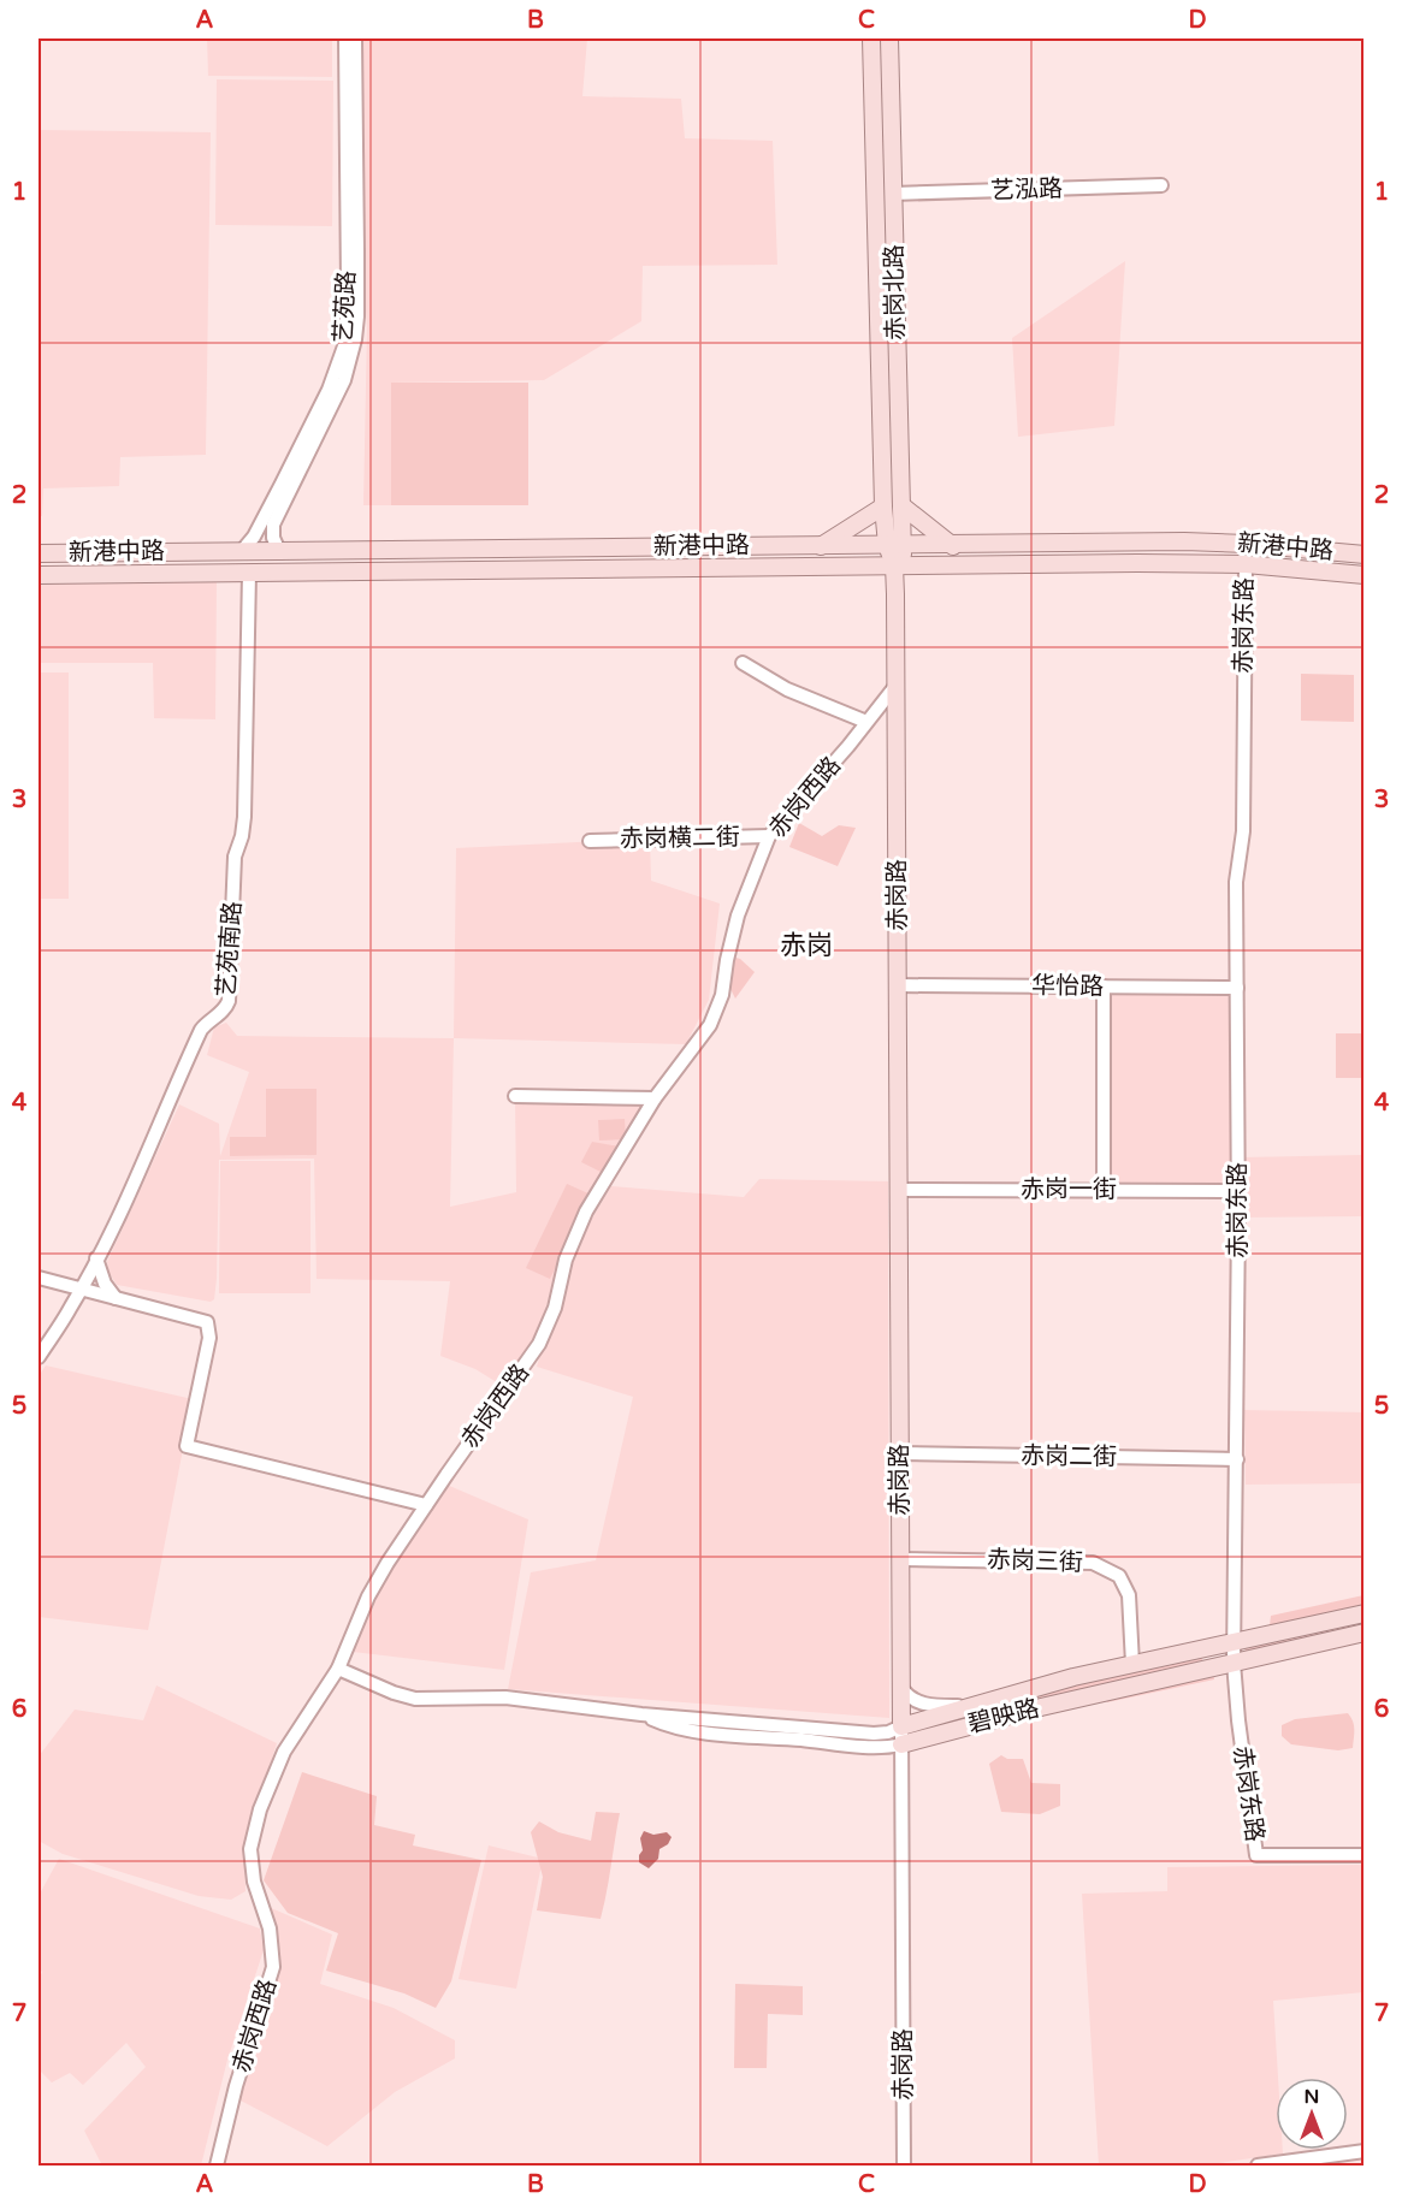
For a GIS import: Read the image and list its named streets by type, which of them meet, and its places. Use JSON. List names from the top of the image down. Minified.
{"streets":{"main road":["赤岗北路","新港中路","赤岗路","碧映路"],"street":["艺泓路","艺苑路","赤岗东路","赤岗西路","赤岗横二街","艺苑南路","华怡路","赤岗一街","赤岗二街","赤岗三街"]},"crossings":[["艺泓路","赤岗北路"],["赤岗北路","新港中路"],["赤岗北路","赤岗路"],["艺苑路","新港中路"],["新港中路","赤岗东路"],["新港中路","赤岗路"],["新港中路","艺苑南路"],["赤岗东路","华怡路"],["赤岗东路","赤岗一街"],["赤岗东路","赤岗二街"],["赤岗东路","碧映路"],["赤岗西路","赤岗横二街"],["赤岗西路","赤岗路"],["赤岗西路","碧映路"],["赤岗路","华怡路"],["赤岗路","赤岗一街"],["赤岗路","赤岗二街"],["赤岗路","赤岗三街"],["赤岗路","碧映路"],["赤岗三街","碧映路"]],"districts":["赤岗"],"north":"top","grid":{"columns":["A","B","C","D"],"rows":["1","2","3","4","5","6","7"]}}
